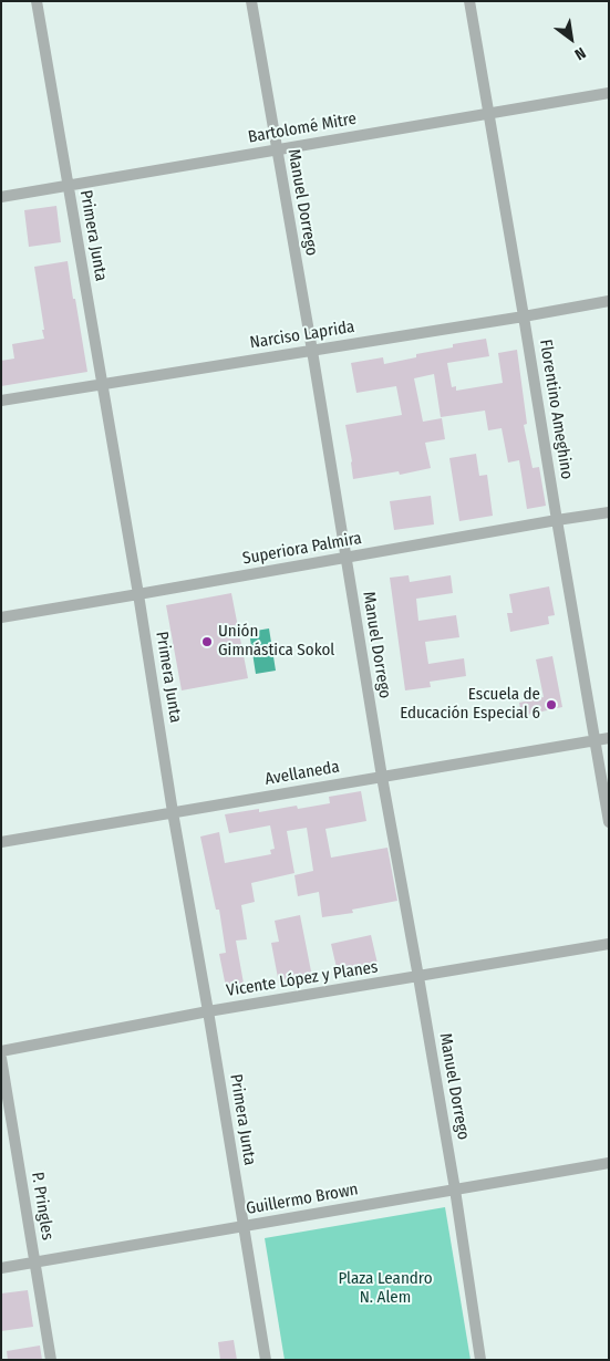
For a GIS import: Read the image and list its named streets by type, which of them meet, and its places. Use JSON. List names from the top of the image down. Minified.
{"streets":{"street":["Bartolomé Mitre","Manuel Dorrego","Primera Junta","Narciso Laprida","Florentino Ameghino","Superiora Palmira","Avellaneda","Vicente López y Planes","Guillermo Brown","P. Pringles"]},"crossings":[["Bartolomé Mitre","Manuel Dorrego"],["Bartolomé Mitre","Primera Junta"],["Bartolomé Mitre","Florentino Ameghino"],["Manuel Dorrego","Narciso Laprida"],["Manuel Dorrego","Superiora Palmira"],["Manuel Dorrego","Avellaneda"],["Manuel Dorrego","Vicente López y Planes"],["Manuel Dorrego","Guillermo Brown"],["Primera Junta","Narciso Laprida"],["Primera Junta","Superiora Palmira"],["Primera Junta","Avellaneda"],["Primera Junta","Vicente López y Planes"],["Primera Junta","Guillermo Brown"],["Narciso Laprida","Florentino Ameghino"],["Florentino Ameghino","Superiora Palmira"],["Florentino Ameghino","Avellaneda"],["Guillermo Brown","P. Pringles"]],"parks":["Plaza Leandro N. Alem"],"places":["Unión Gimnástica Sokol","Escuela de Educación Especial 6"],"north":"bottom right"}
